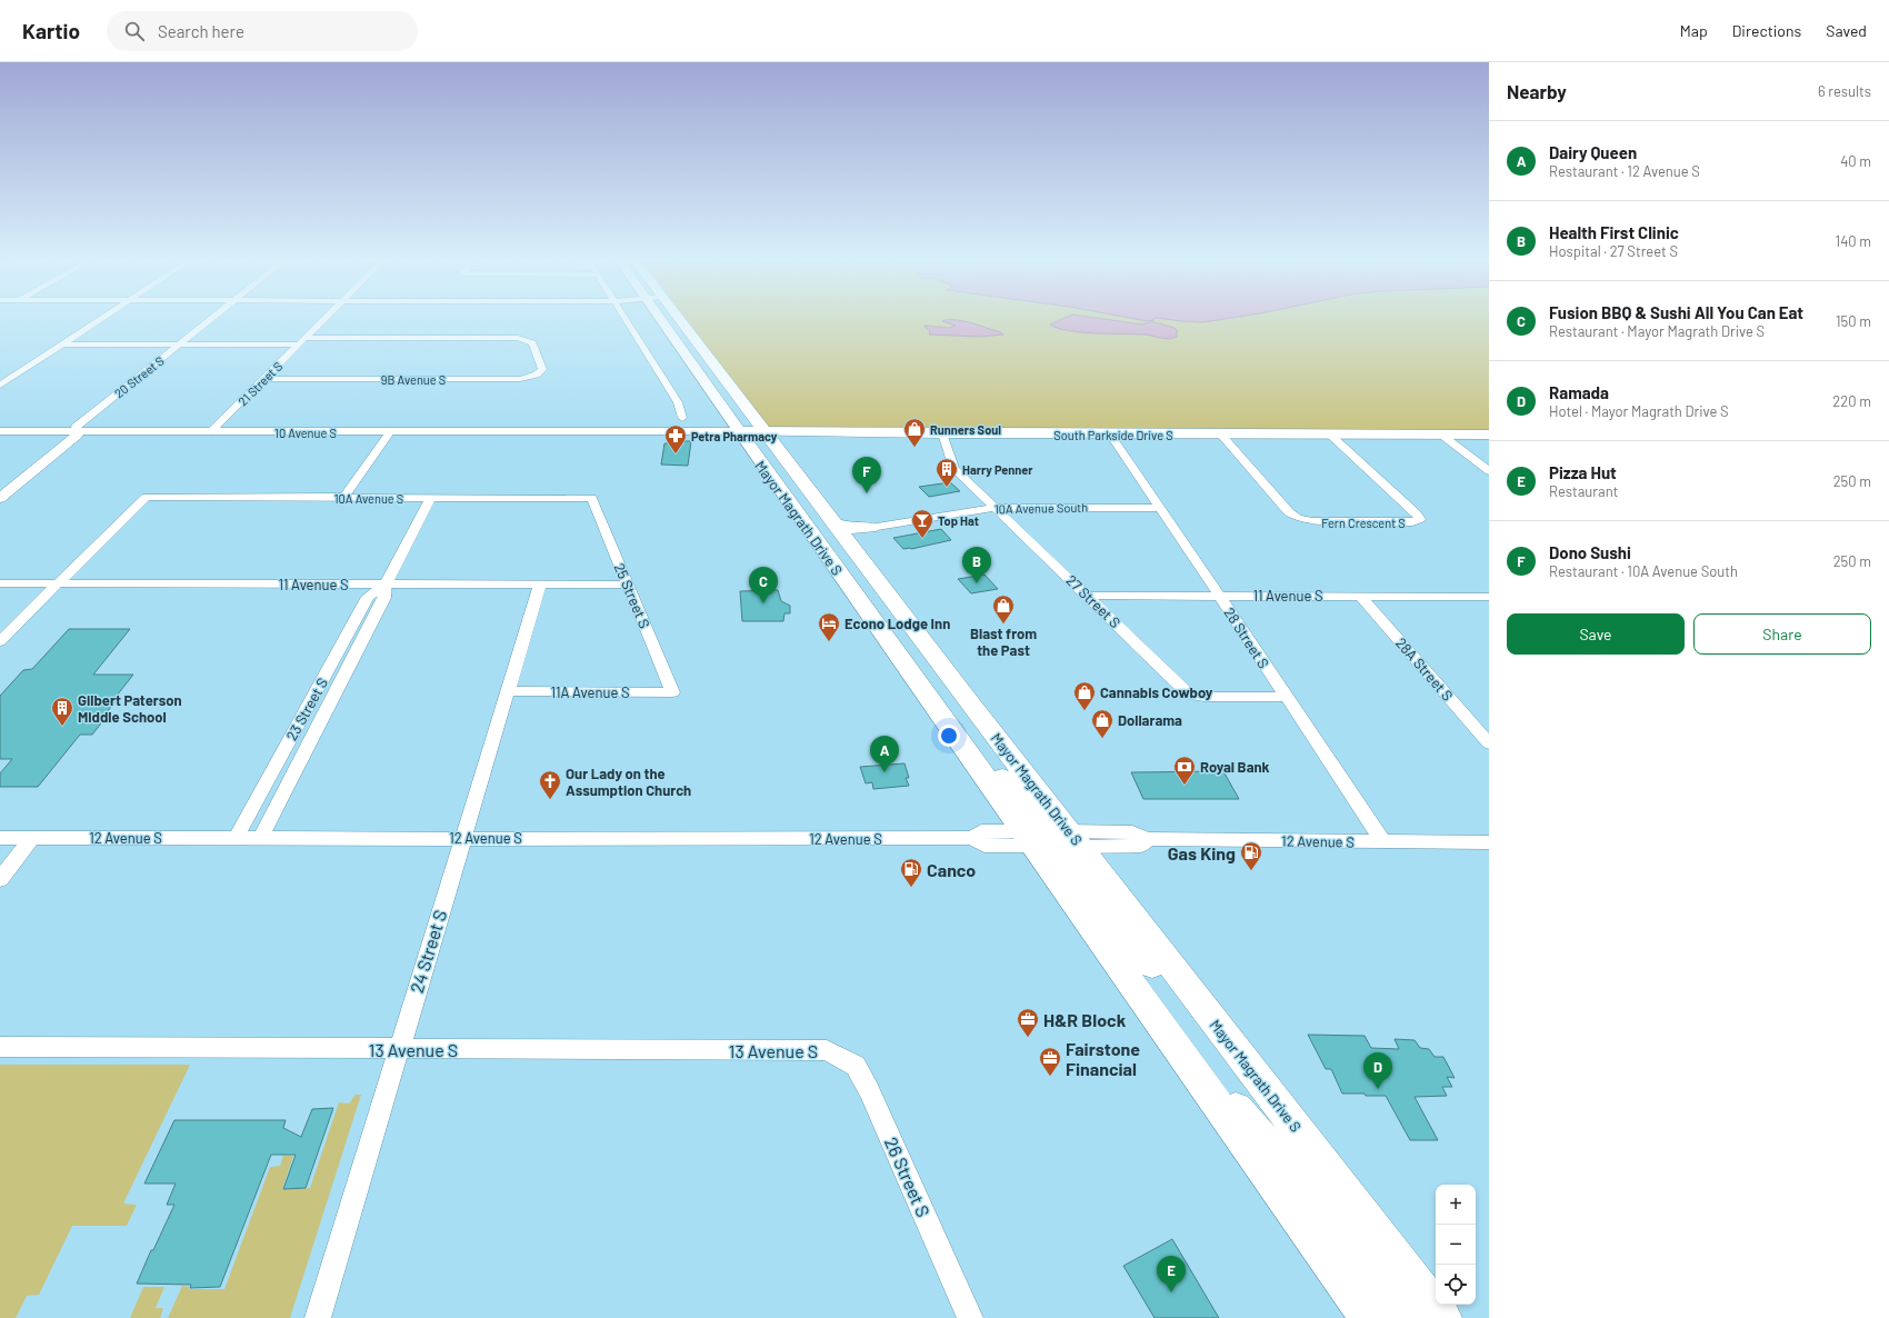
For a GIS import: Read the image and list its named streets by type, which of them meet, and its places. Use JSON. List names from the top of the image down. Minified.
{"streets":{"main road":["South Parkside Drive S","Mayor Magrath Drive S"],"street":["20 Street S","9B Avenue S","21 Street S","10 Avenue S","10A Avenue S","10A Avenue South","Fern Crescent S","11 Avenue S","25 Street S","27 Street S","28 Street S","28A Street S","11A Avenue S","23 Street S","12 Avenue S","24 Street S","13 Avenue S","26 Street S"]},"crossings":[["20 Street S","10 Avenue S"],["9B Avenue S","21 Street S"],["21 Street S","10 Avenue S"],["10 Avenue S","South Parkside Drive S"],["10 Avenue S","Mayor Magrath Drive S"],["South Parkside Drive S","Mayor Magrath Drive S"],["South Parkside Drive S","Fern Crescent S"],["South Parkside Drive S","27 Street S"],["South Parkside Drive S","28 Street S"],["10A Avenue S","11 Avenue S"],["10A Avenue S","25 Street S"],["10A Avenue S","23 Street S"],["10A Avenue South","27 Street S"],["10A Avenue South","28 Street S"],["Mayor Magrath Drive S","12 Avenue S"],["11 Avenue S","25 Street S"],["11 Avenue S","27 Street S"],["11 Avenue S","28 Street S"],["11 Avenue S","28A Street S"],["11 Avenue S","23 Street S"],["11 Avenue S","24 Street S"],["25 Street S","11A Avenue S"],["27 Street S","28 Street S"],["28 Street S","12 Avenue S"],["11A Avenue S","24 Street S"],["23 Street S","12 Avenue S"],["12 Avenue S","24 Street S"],["24 Street S","13 Avenue S"],["13 Avenue S","26 Street S"]],"places":{"shop":["Runners Soul","Blast from the Past","Cannabis Cowboy","Dollarama"],"pharmacy":["Petra Pharmacy"],"building":["Harry Penner","Gilbert Paterson Middle School"],"bar":["Top Hat"],"hotel":["Econo Lodge Inn"],"bank":["Royal Bank"],"church":["Our Lady on the Assumption Church"],"fuel station":["Gas King","Canco"],"office":["H&R Block","Fairstone Financial"]},"page":{"header":"Kartio","search":"Search here","nav":["Map","Directions","Saved"],"heading":["Nearby","6 results"],"list":[{"mark":"A","name":"Dairy Queen","note":"Restaurant · 12 Avenue S","value":"40 m"},{"mark":"B","name":"Health First Clinic","note":"Hospital · 27 Street S","value":"140 m"},{"mark":"C","name":"Fusion BBQ & Sushi All You Can Eat","note":"Restaurant · Mayor Magrath Drive S","value":"150 m"},{"mark":"D","name":"Ramada","note":"Hotel · Mayor Magrath Drive S","value":"220 m"},{"mark":"E","name":"Pizza Hut","note":"Restaurant","value":"250 m"},{"mark":"F","name":"Dono Sushi","note":"Restaurant · 10A Avenue South","value":"250 m"}],"pins":["F","B","C","A","D","E"],"buttons":["Save","Share"],"map_buttons":["+","−"]}}
